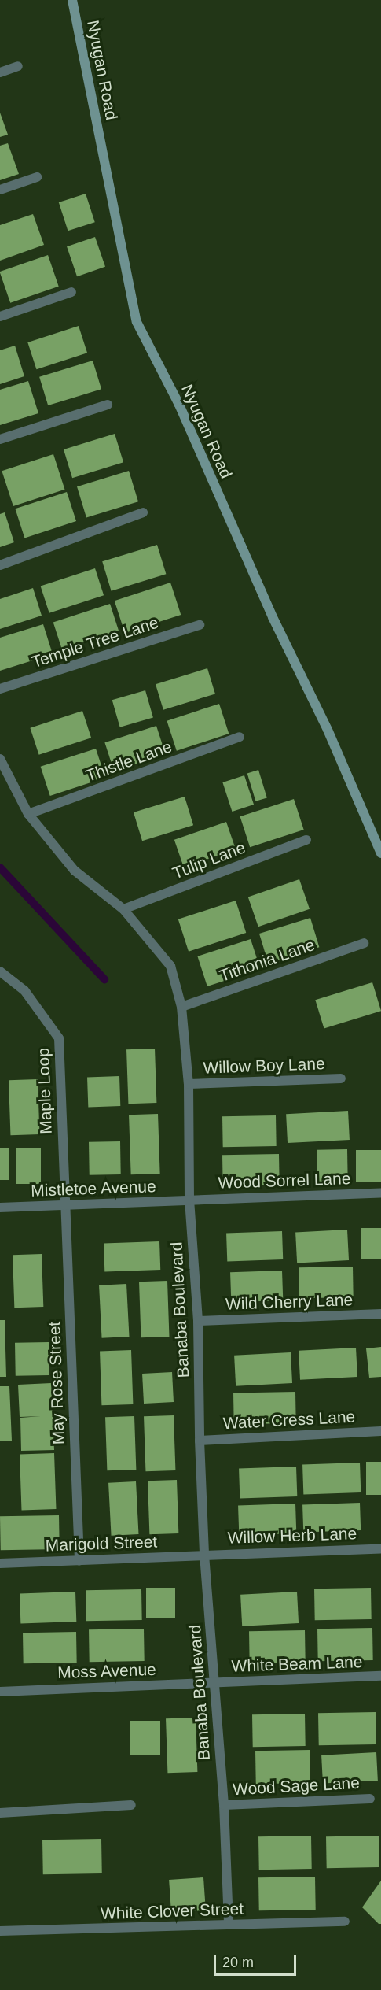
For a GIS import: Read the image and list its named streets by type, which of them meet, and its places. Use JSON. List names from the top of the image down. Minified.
{"streets":{"main road":["Nyugan Road"],"street":["Temple Tree Lane","Thistle Lane","Tulip Lane","Tithonia Lane","Willow Boy Lane","Maple Loop","Wood Sorrel Lane","Mistletoe Avenue","Wild Cherry Lane","Banaba Boulevard","May Rose Street","Water Cress Lane","Willow Herb Lane","Marigold Street","White Beam Lane","Moss Avenue","Wood Sage Lane","White Clover Street"]},"crossings":[["Thistle Lane","Banaba Boulevard"],["Tulip Lane","Banaba Boulevard"],["Tithonia Lane","Banaba Boulevard"],["Willow Boy Lane","Banaba Boulevard"],["Maple Loop","Mistletoe Avenue"],["Maple Loop","May Rose Street"],["Wood Sorrel Lane","Mistletoe Avenue"],["Wood Sorrel Lane","Banaba Boulevard"],["Mistletoe Avenue","Banaba Boulevard"],["Mistletoe Avenue","May Rose Street"],["Wild Cherry Lane","Banaba Boulevard"],["Banaba Boulevard","Water Cress Lane"],["Banaba Boulevard","Willow Herb Lane"],["Banaba Boulevard","Marigold Street"],["Banaba Boulevard","White Beam Lane"],["Banaba Boulevard","Moss Avenue"],["Banaba Boulevard","Wood Sage Lane"],["Banaba Boulevard","White Clover Street"],["May Rose Street","Marigold Street"],["Willow Herb Lane","Marigold Street"],["White Beam Lane","Moss Avenue"]],"scale_bar":"20 m"}
